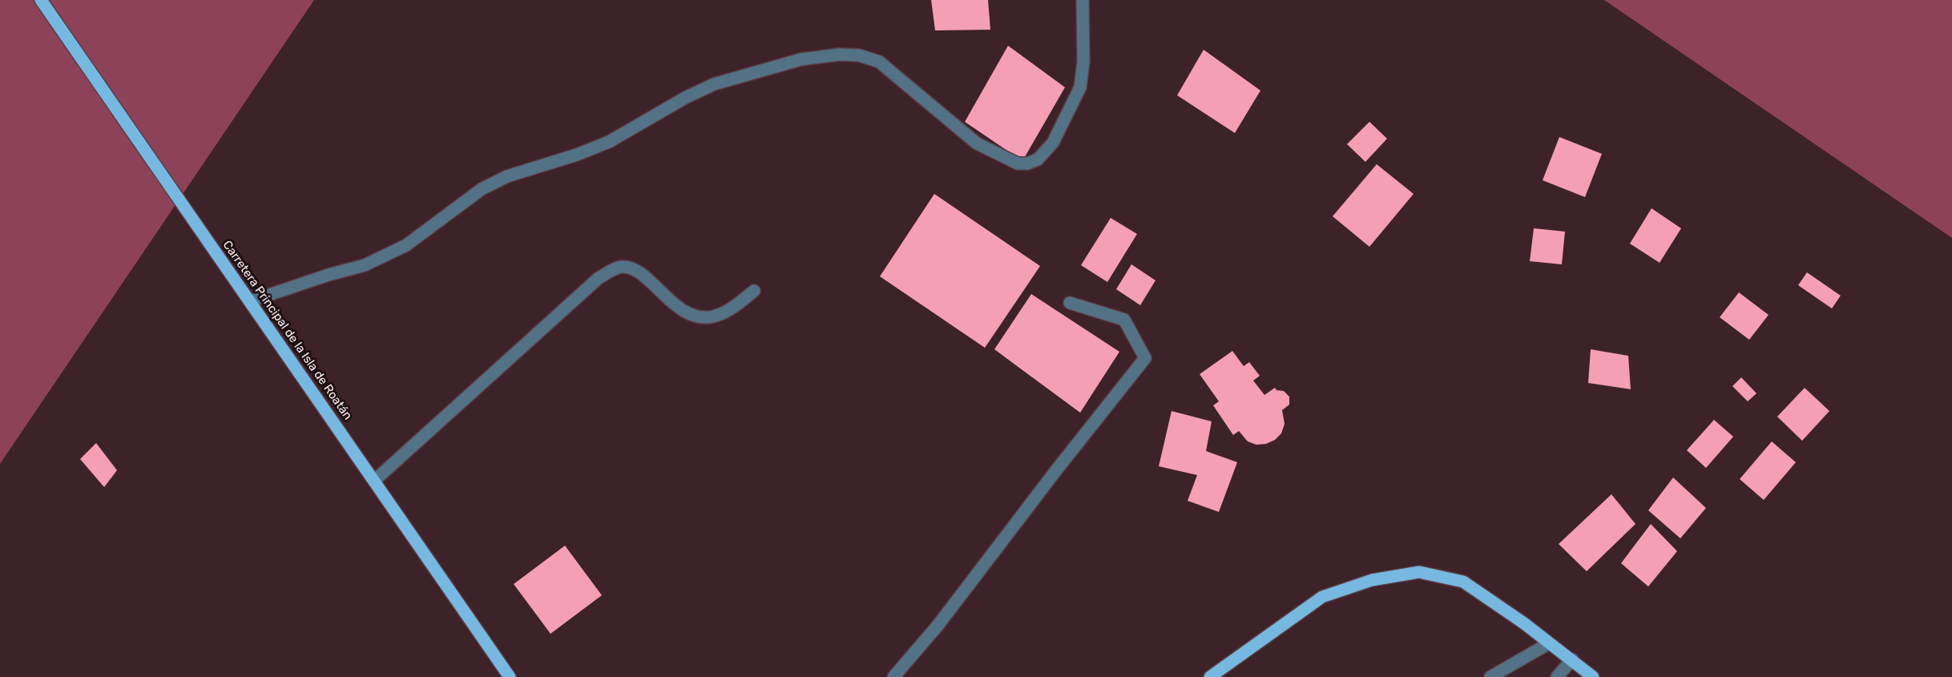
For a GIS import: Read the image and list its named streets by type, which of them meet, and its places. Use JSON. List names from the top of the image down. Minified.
{"streets":{"main road":["Carretera Principal de la Isla de Roatán"]}}
